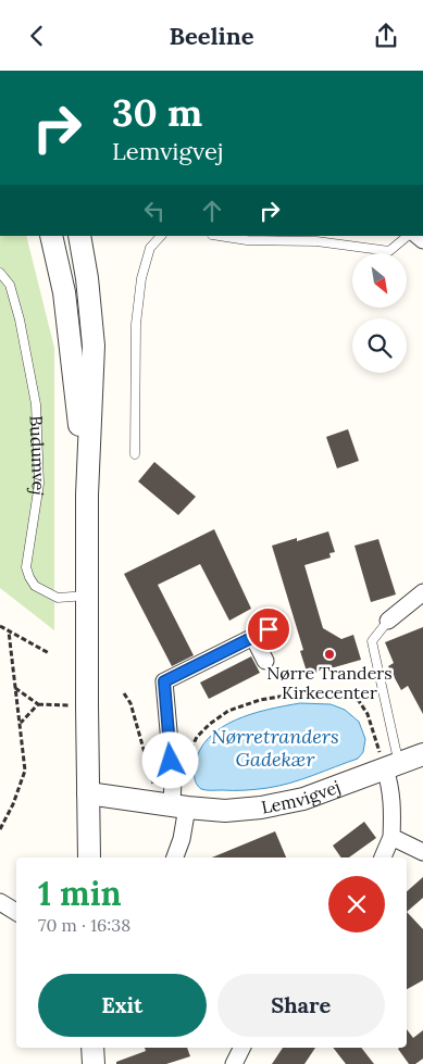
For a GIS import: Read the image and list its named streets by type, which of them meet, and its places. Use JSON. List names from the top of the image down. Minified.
{"streets":{"street":["Lemvigvej"],"lane":["Budumvej"]},"water":["Nørretranders Gadekær"],"places":["Nørre Tranders Kirkecenter"],"north":"bottom right","page":{"header":"Beeline","turn":["30 m","Lemvigvej"],"heading":["1 min","70 m · 16:38"],"buttons":["Exit","Share"]}}
